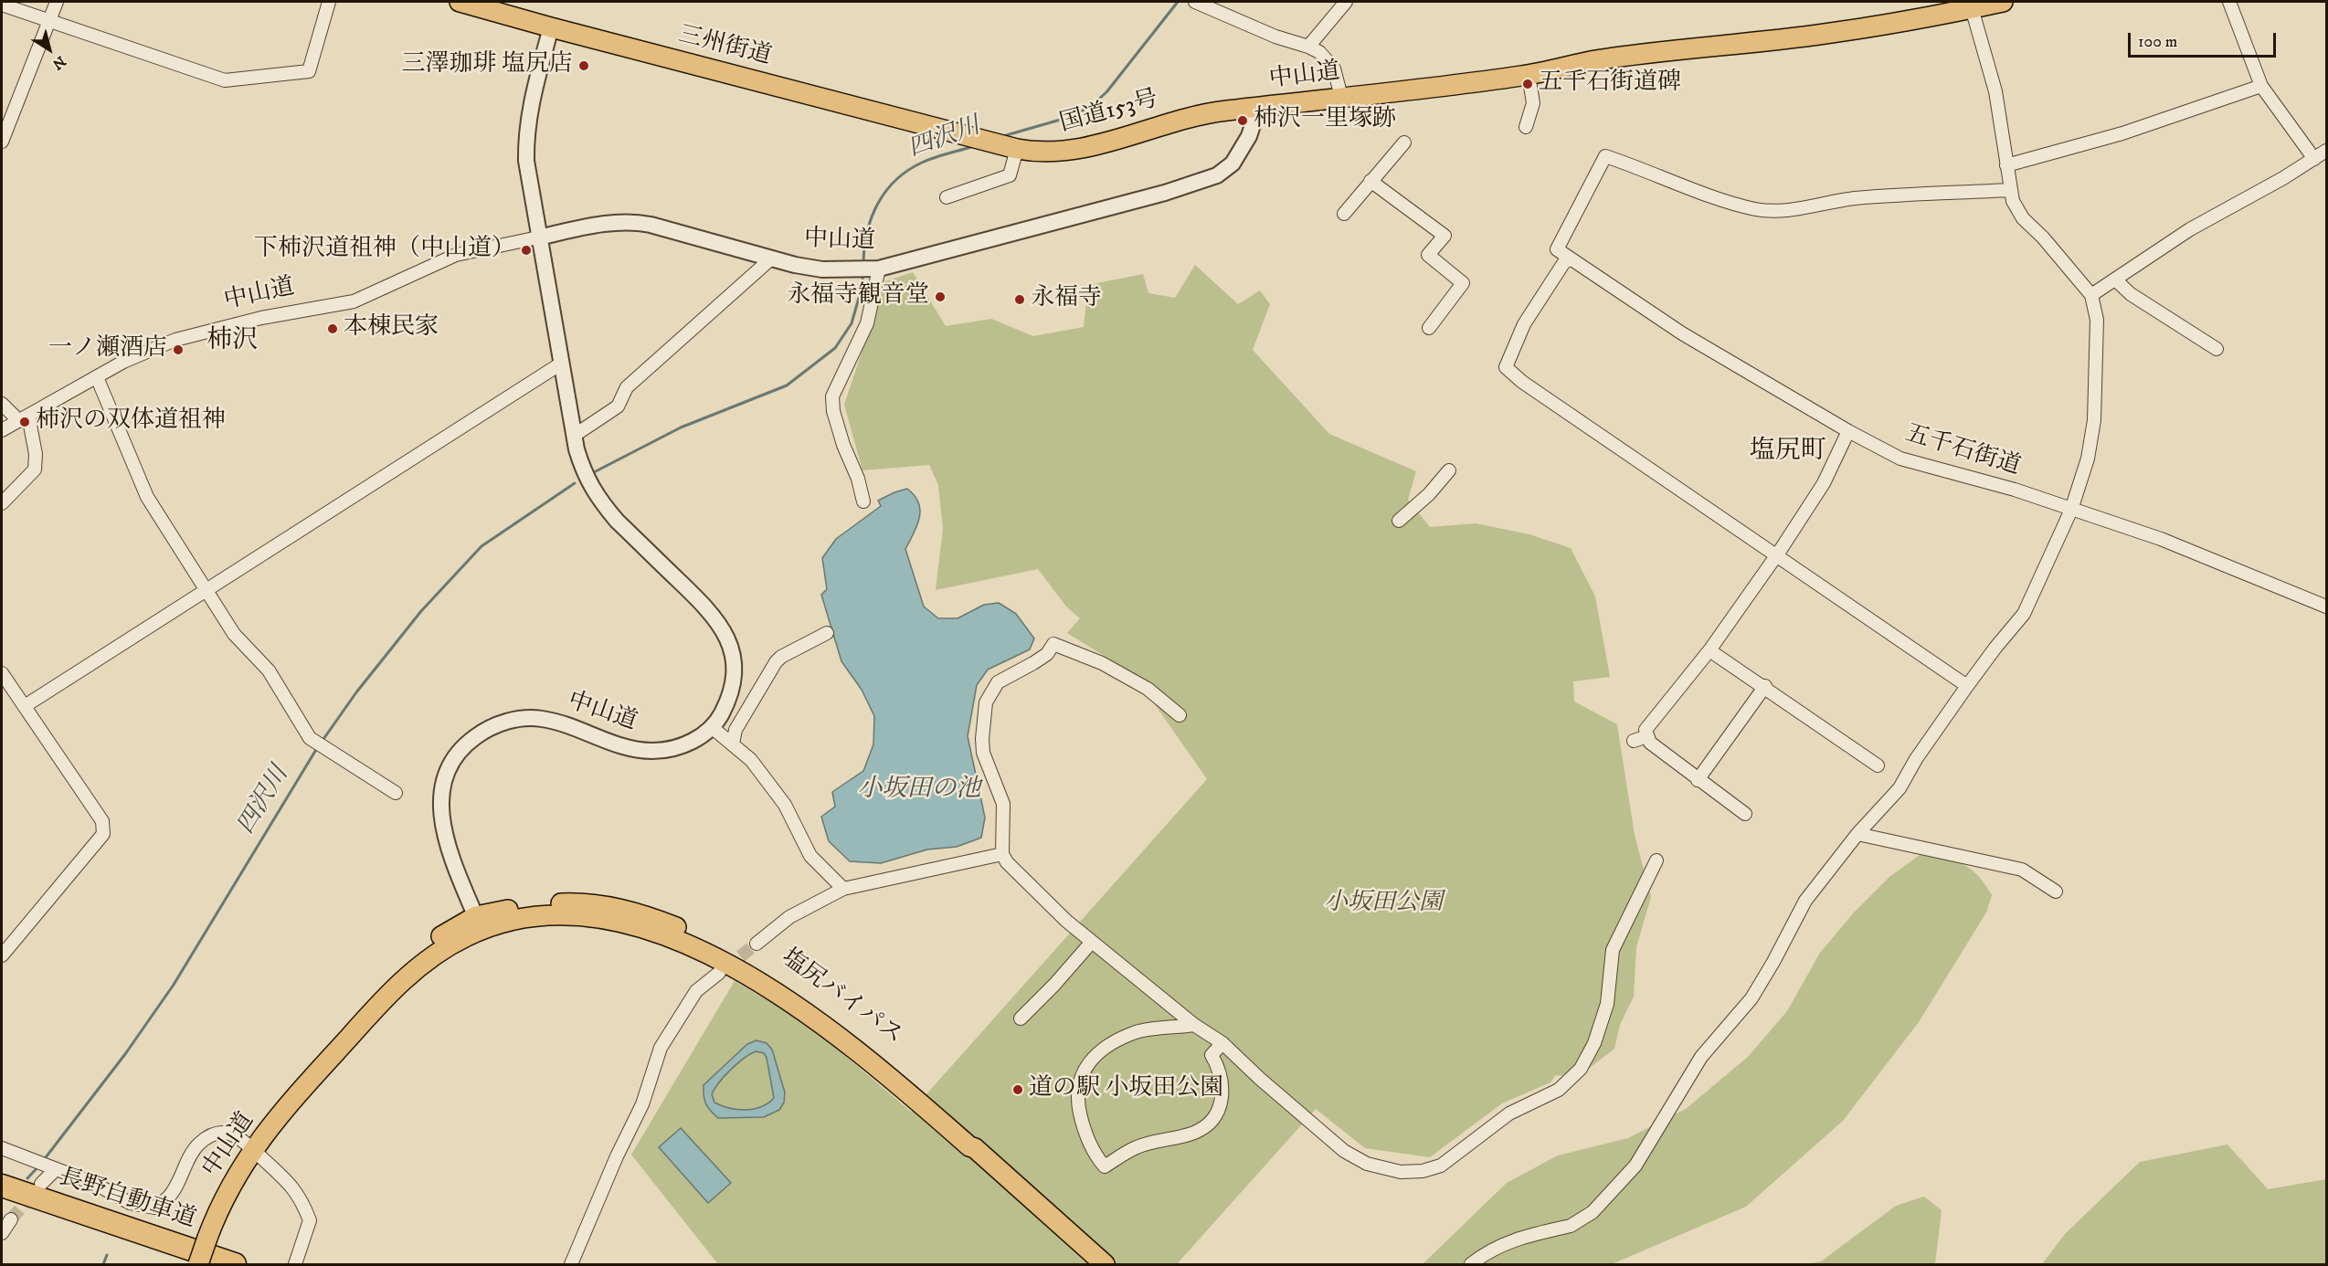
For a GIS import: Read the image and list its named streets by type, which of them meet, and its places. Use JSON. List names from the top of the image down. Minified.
{"streets":{"highway":["三州街道","中山道","国道153号","塩尻バイパス","長野自動車道"],"street":["五千石街道"]},"crossings":[["三州街道","国道153号"],["中山道","国道153号"],["中山道","塩尻バイパス"]],"districts":["柿沢","塩尻町"],"water":["四沢川","小坂田の池"],"parks":["小坂田公園"],"places":["三澤珈琲 塩尻店","五千石街道碑","柿沢一里塚跡","下柿沢道祖神（中山道）","永福寺観音堂","永福寺","本棟民家","一ノ瀬酒店","柿沢の双体道祖神","道の駅 小坂田公園"],"scale_bar":"100 m","north":"bottom right"}
